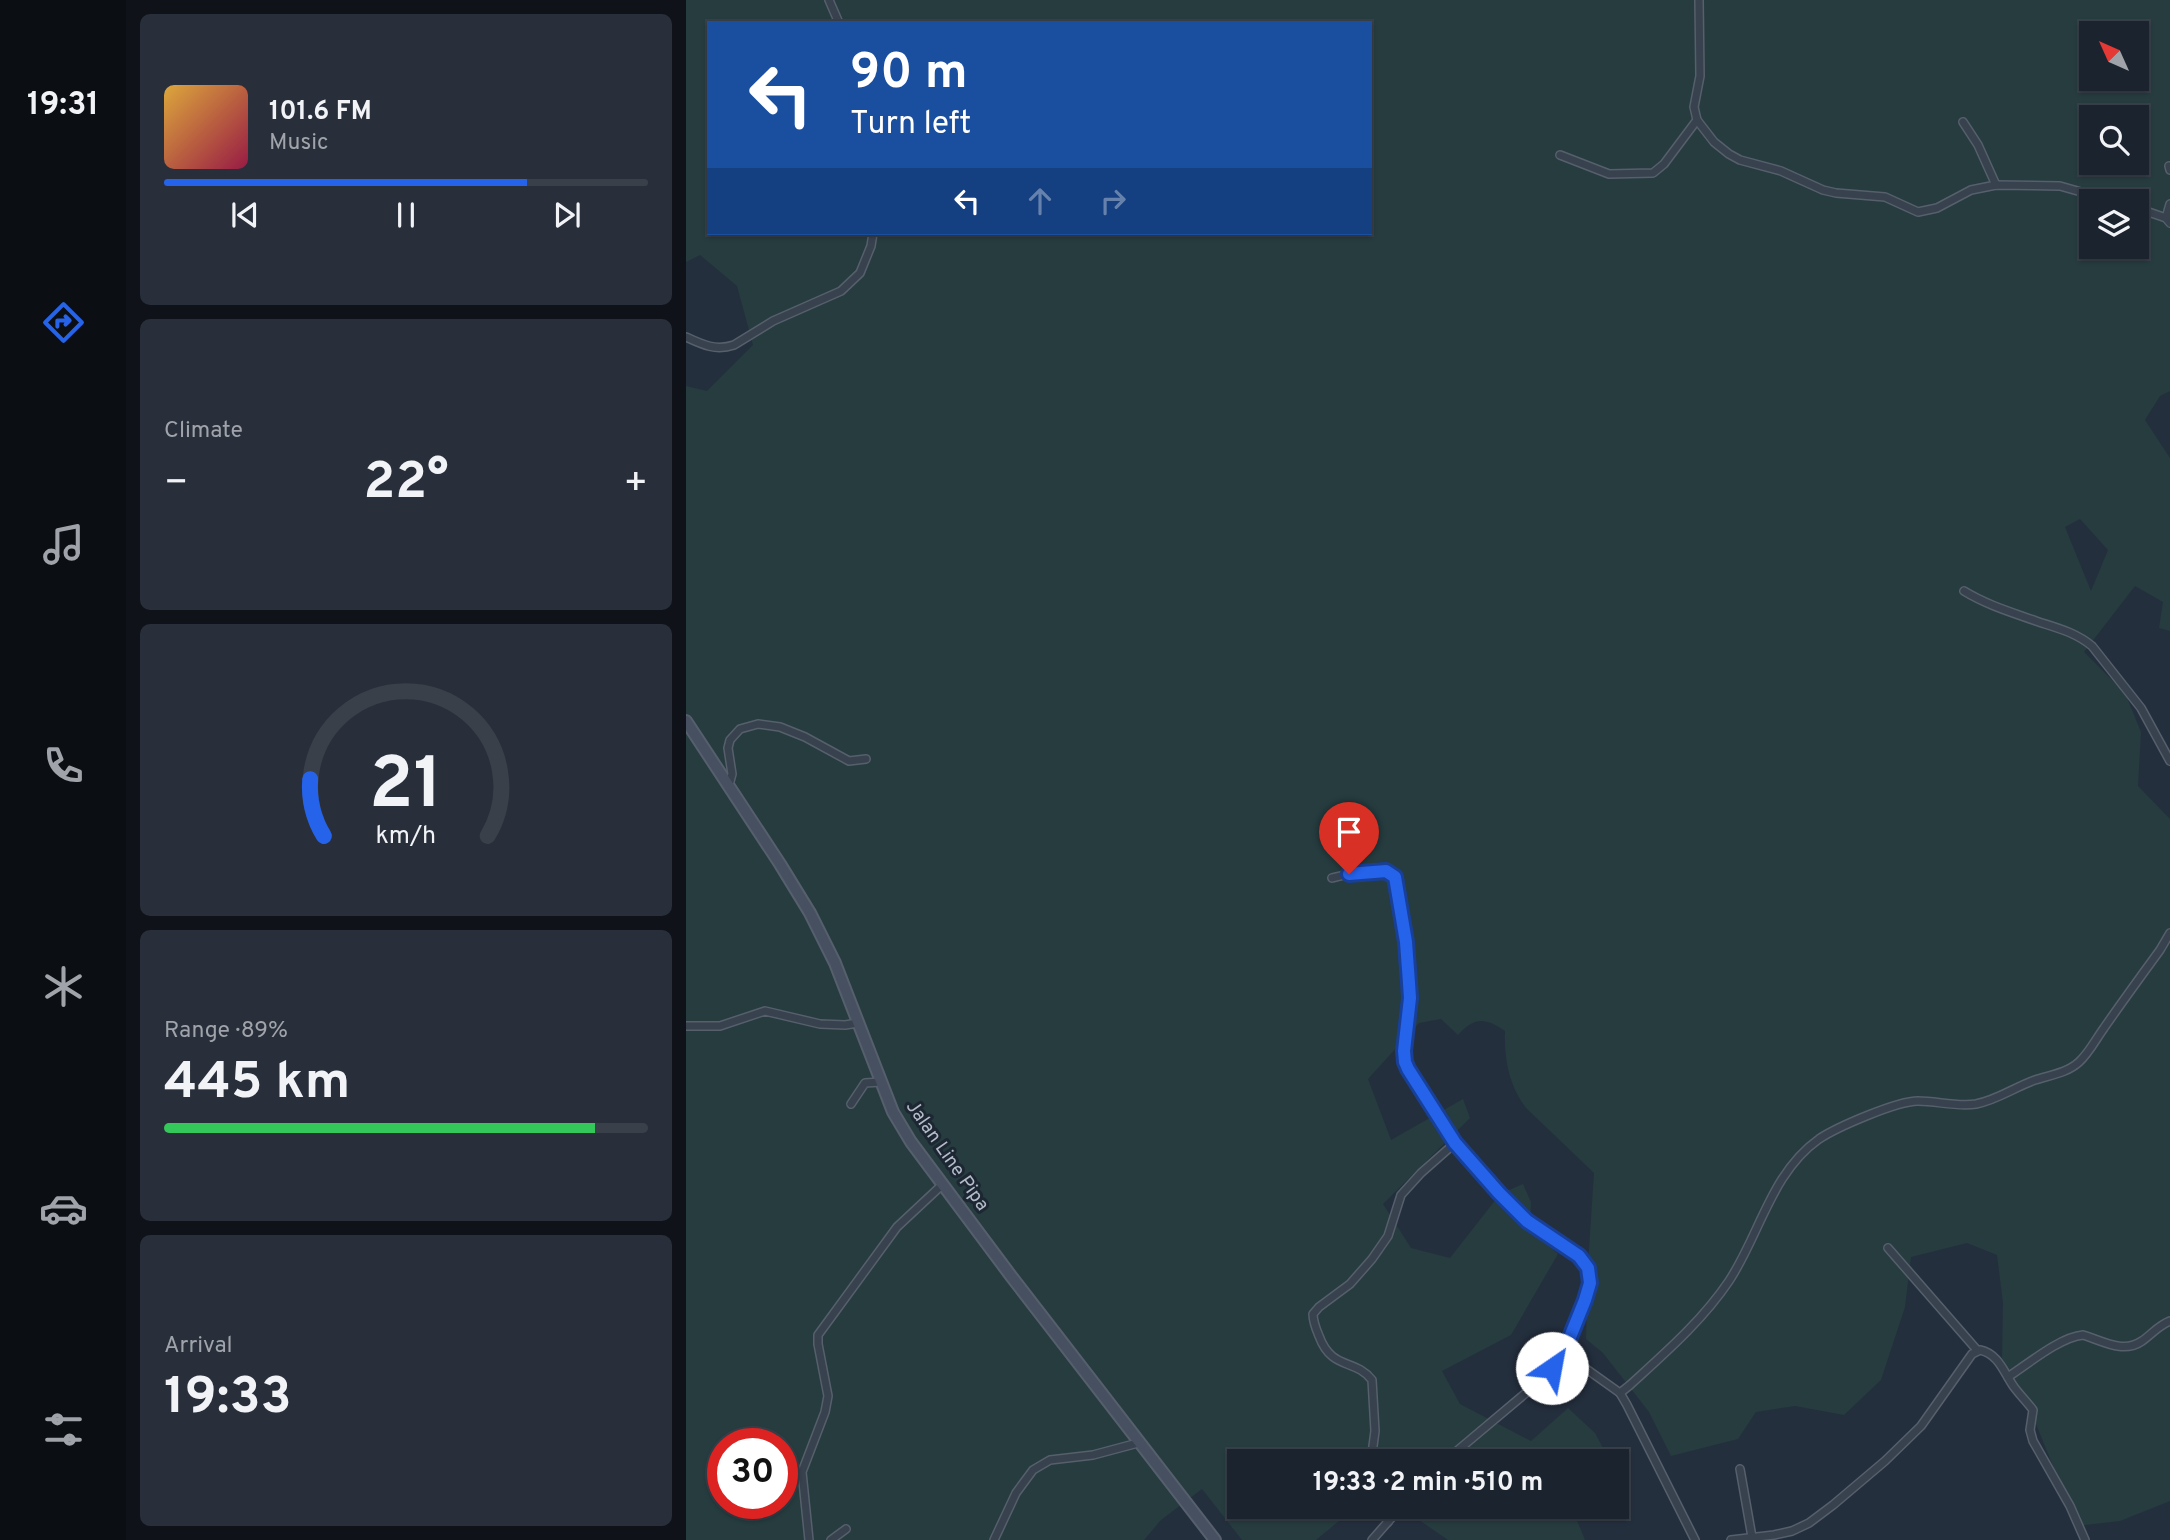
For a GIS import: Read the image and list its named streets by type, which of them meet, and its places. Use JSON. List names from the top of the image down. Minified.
{"streets":{"main road":["Jalan Line Pipa"]},"north":"top left","page":{"tabs":"19:31","turn":["90 m","Turn left"],"song":["101.6 FM","Music"],"tile":["Climate",["Range · 89%","445 km"],["Arrival","19:33"]],"heat":["−","22°","+"],"limit":"30","trip":"19:33 · 2 min · 510 m","gauge":["21","km/h"]}}
